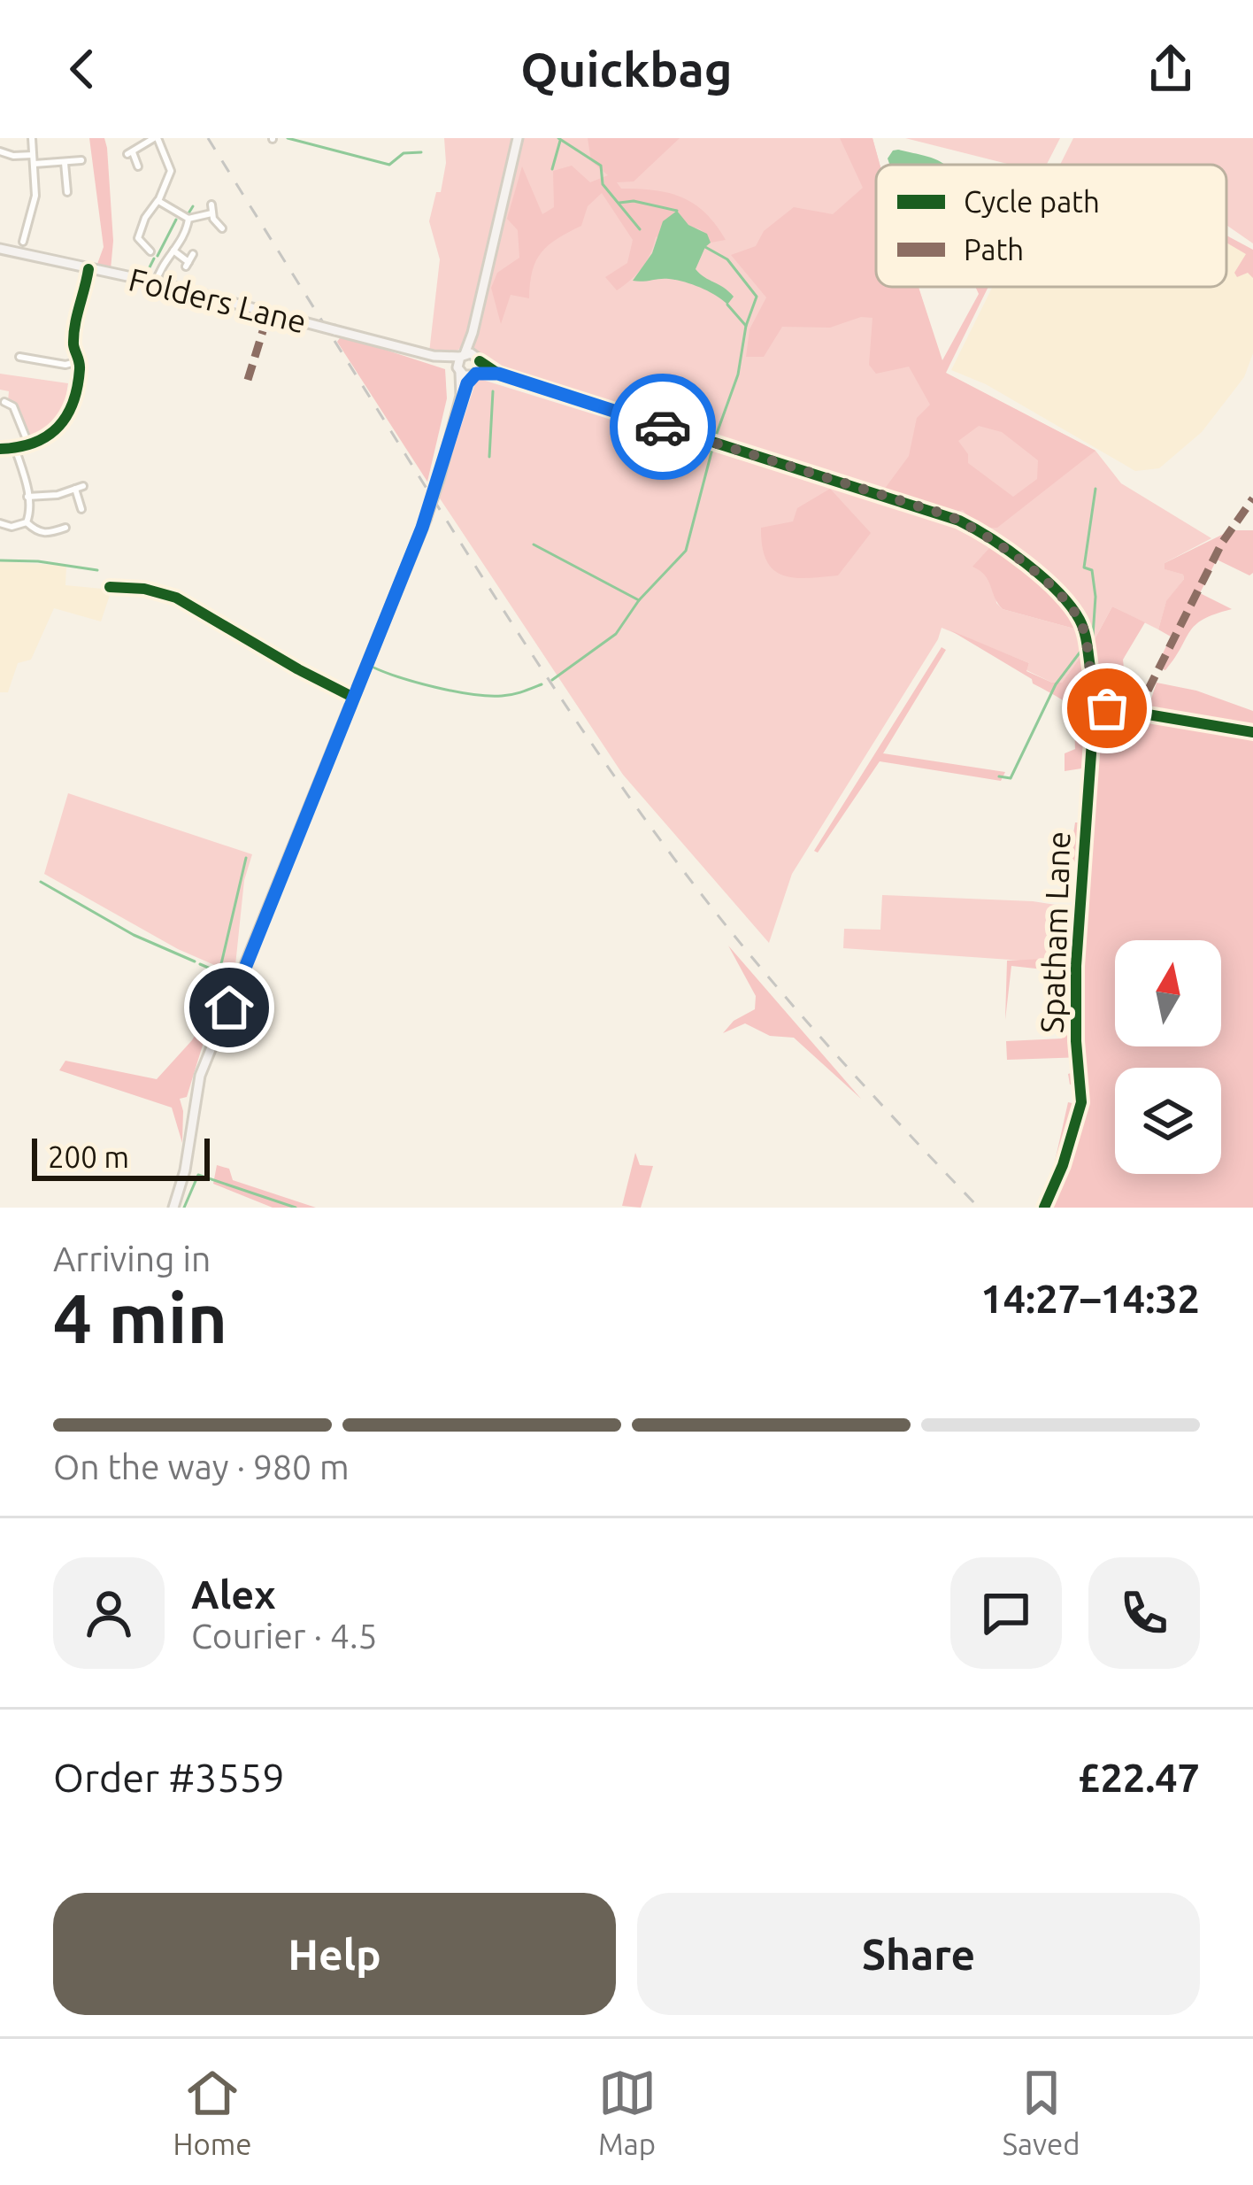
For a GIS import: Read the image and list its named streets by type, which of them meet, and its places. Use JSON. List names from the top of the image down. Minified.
{"streets":{"main road":["Folders Lane","Spatham Lane"]},"crossings":[["Folders Lane","Spatham Lane"]],"legend":["Cycle path","Path"],"scale_bar":"200 m","north":"top","page":{"header":"Quickbag","scale":"200 m","heading":["4 min","Arriving in","14:27–14:32"],"panel":["Alex","Courier · 4.5","Order #3559","£22.47"],"bar":"On the way · 980 m","buttons":["Help","Share"],"tabs":["Home","Map","Saved"]}}
